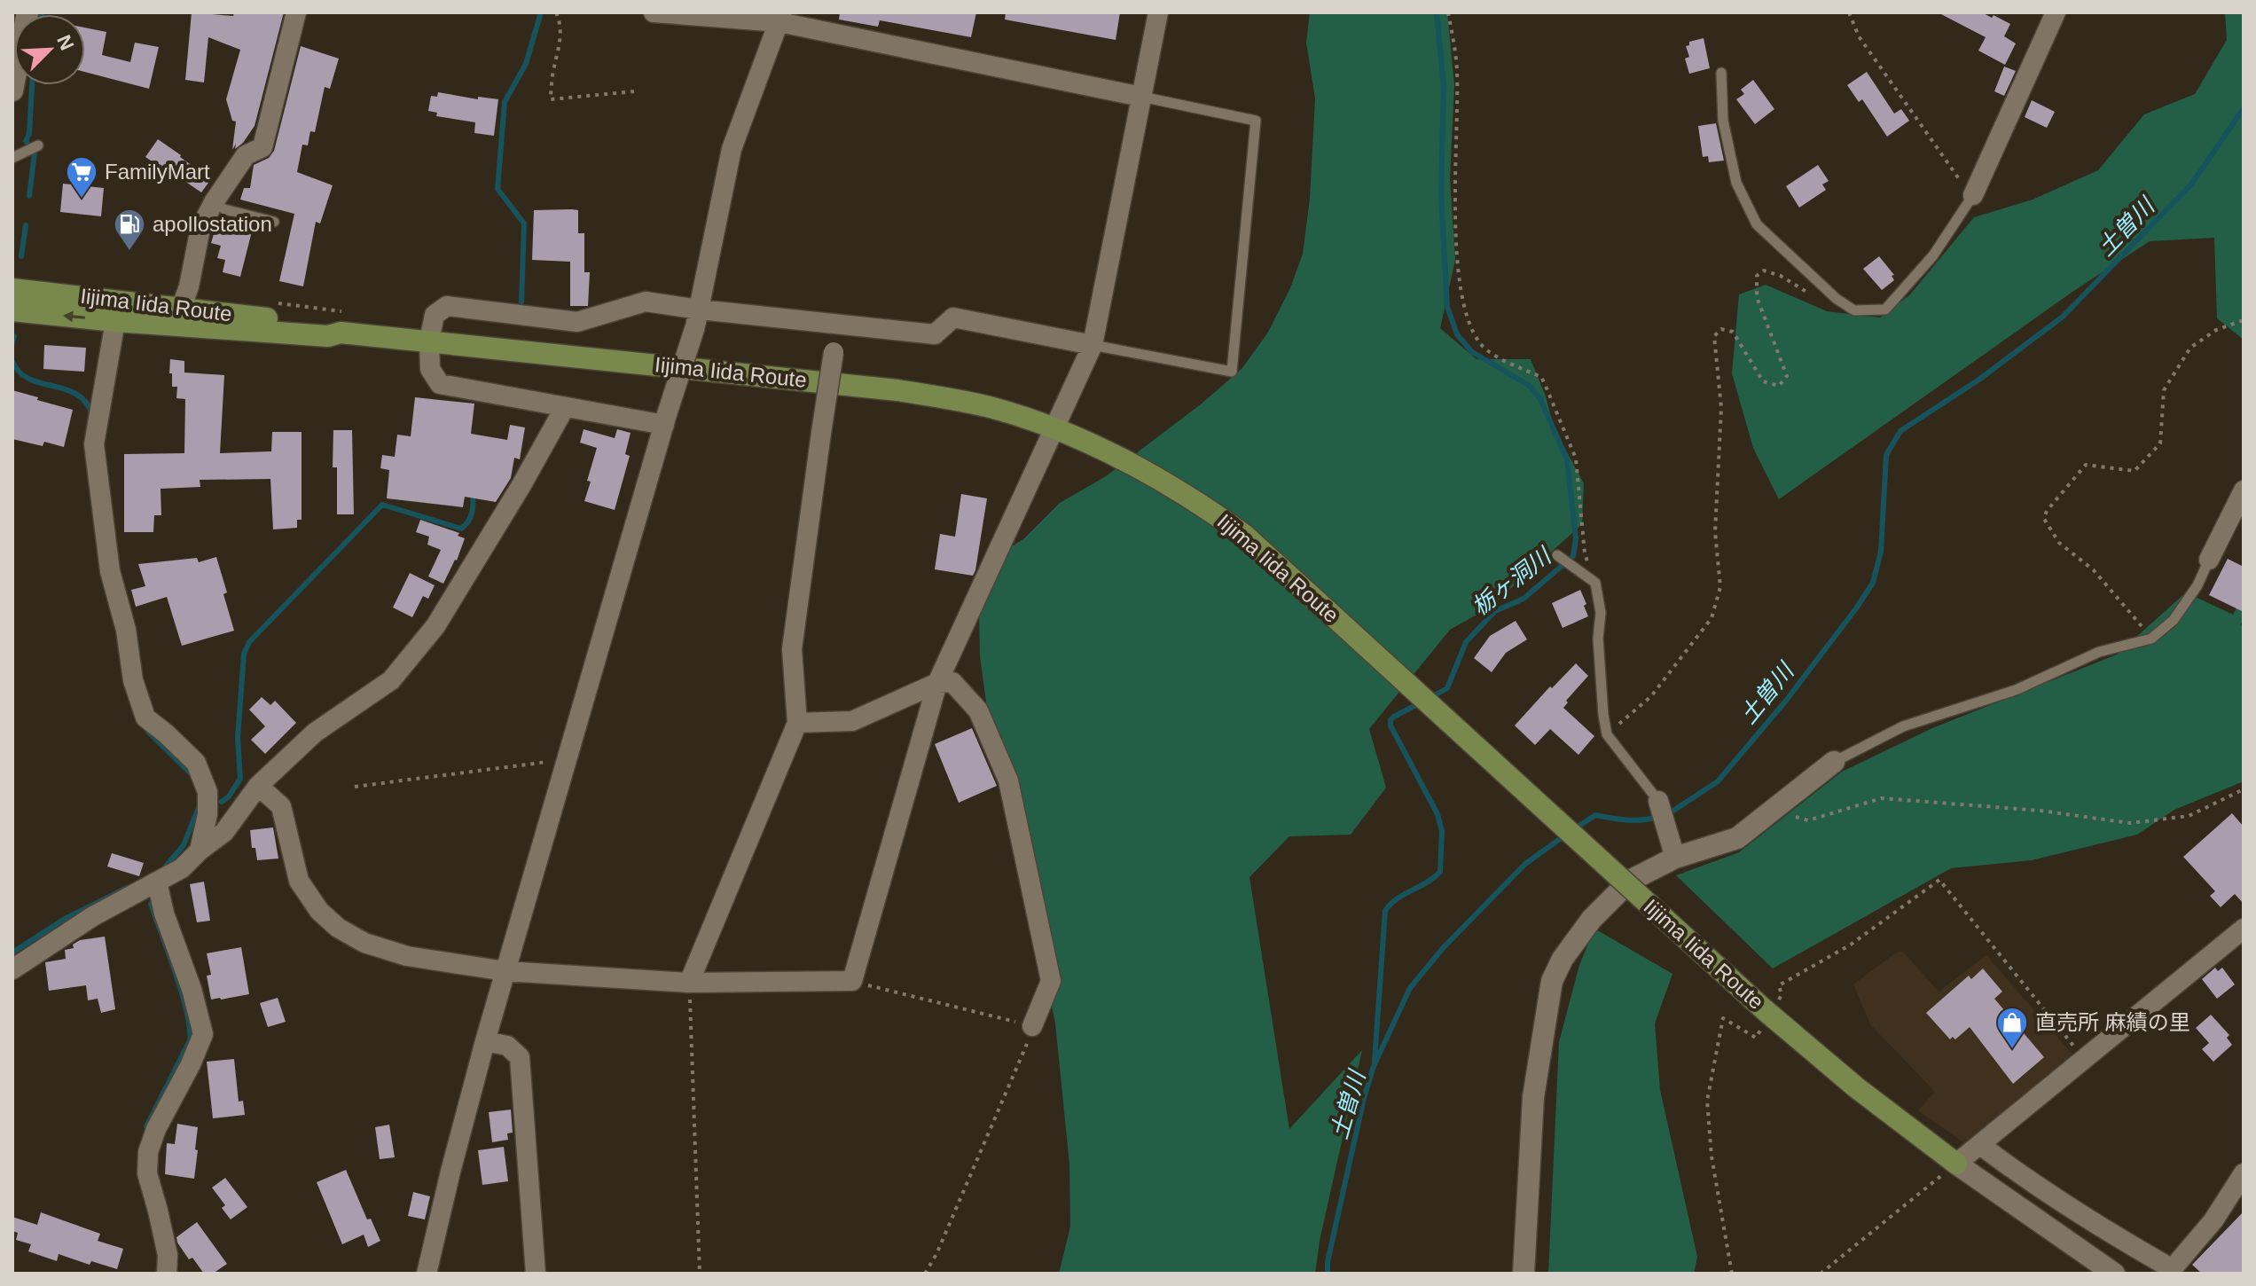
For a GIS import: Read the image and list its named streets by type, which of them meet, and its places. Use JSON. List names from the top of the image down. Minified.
{"streets":{"main road":["Iijima Iida Route"]},"water":["土曽川","栃ヶ洞川"],"places":{"supermarket":["FamilyMart"],"fuel station":["apollostation"],"shop":["直売所 麻績の里"]},"north":"top right"}
